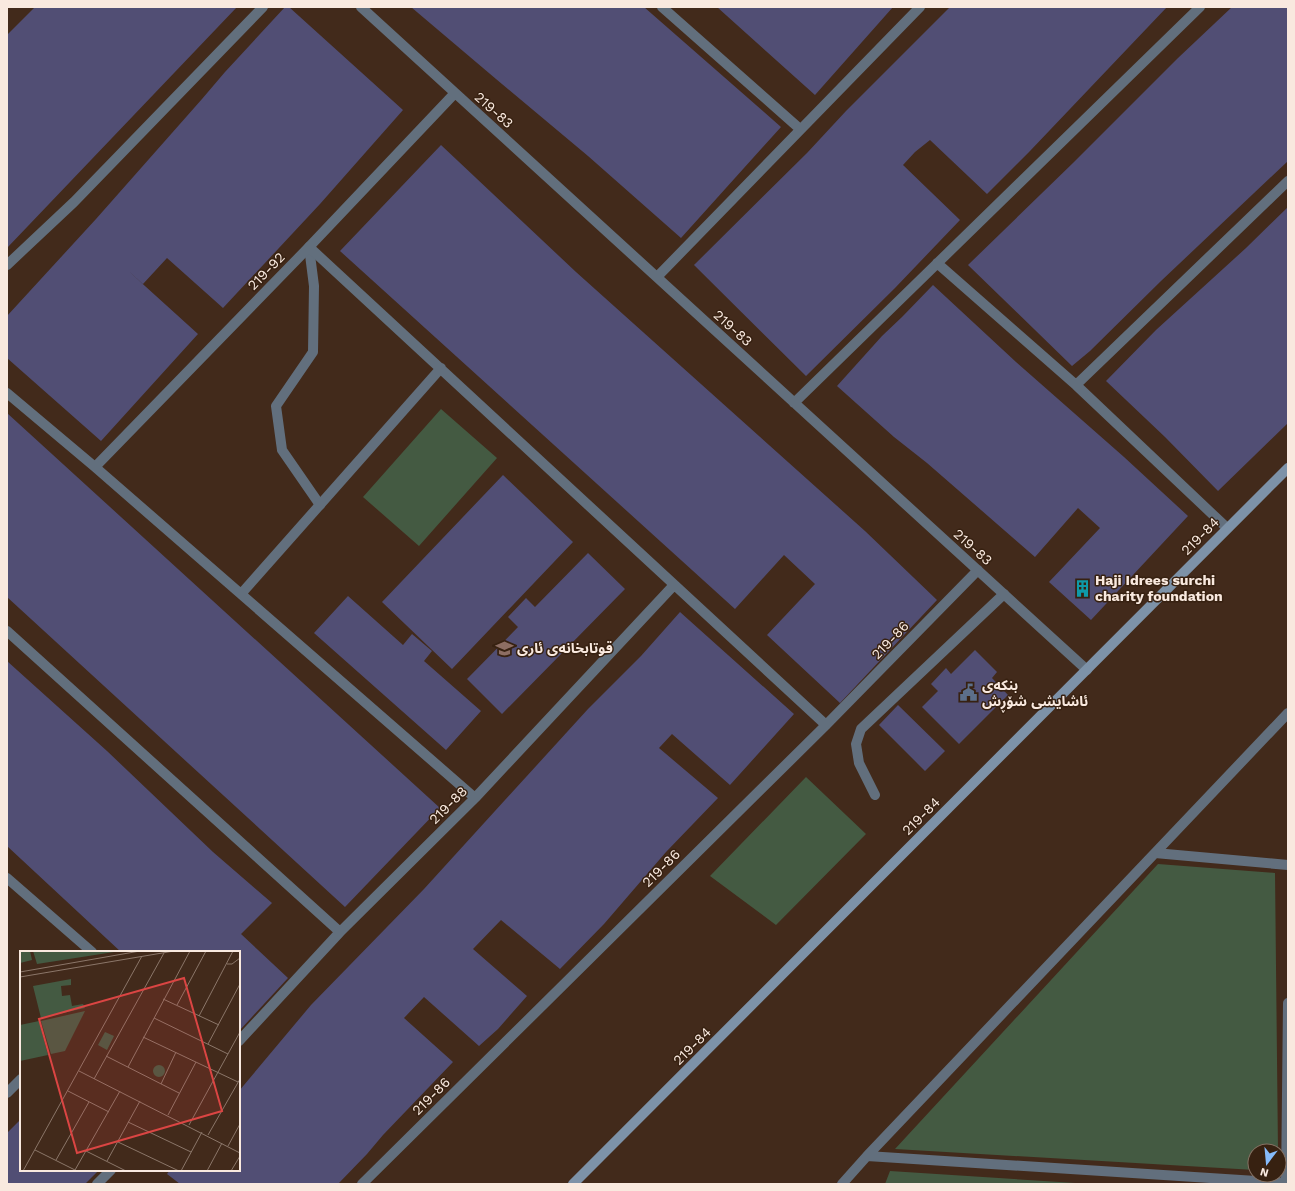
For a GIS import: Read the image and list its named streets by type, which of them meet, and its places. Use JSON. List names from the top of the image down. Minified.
{"streets":{"street":["219-83","219-92","219-84","219-86","219-88"]},"crossings":[["219-83","219-92"],["219-83","219-84"],["219-83","219-86"]],"places":{"building":["Haji Idrees surchi charity foundation"],"school or university":["قوتابخانەی ئاری"],"public building":["بنکەی ئاشایشی شۆڕش"]},"north":"bottom"}
